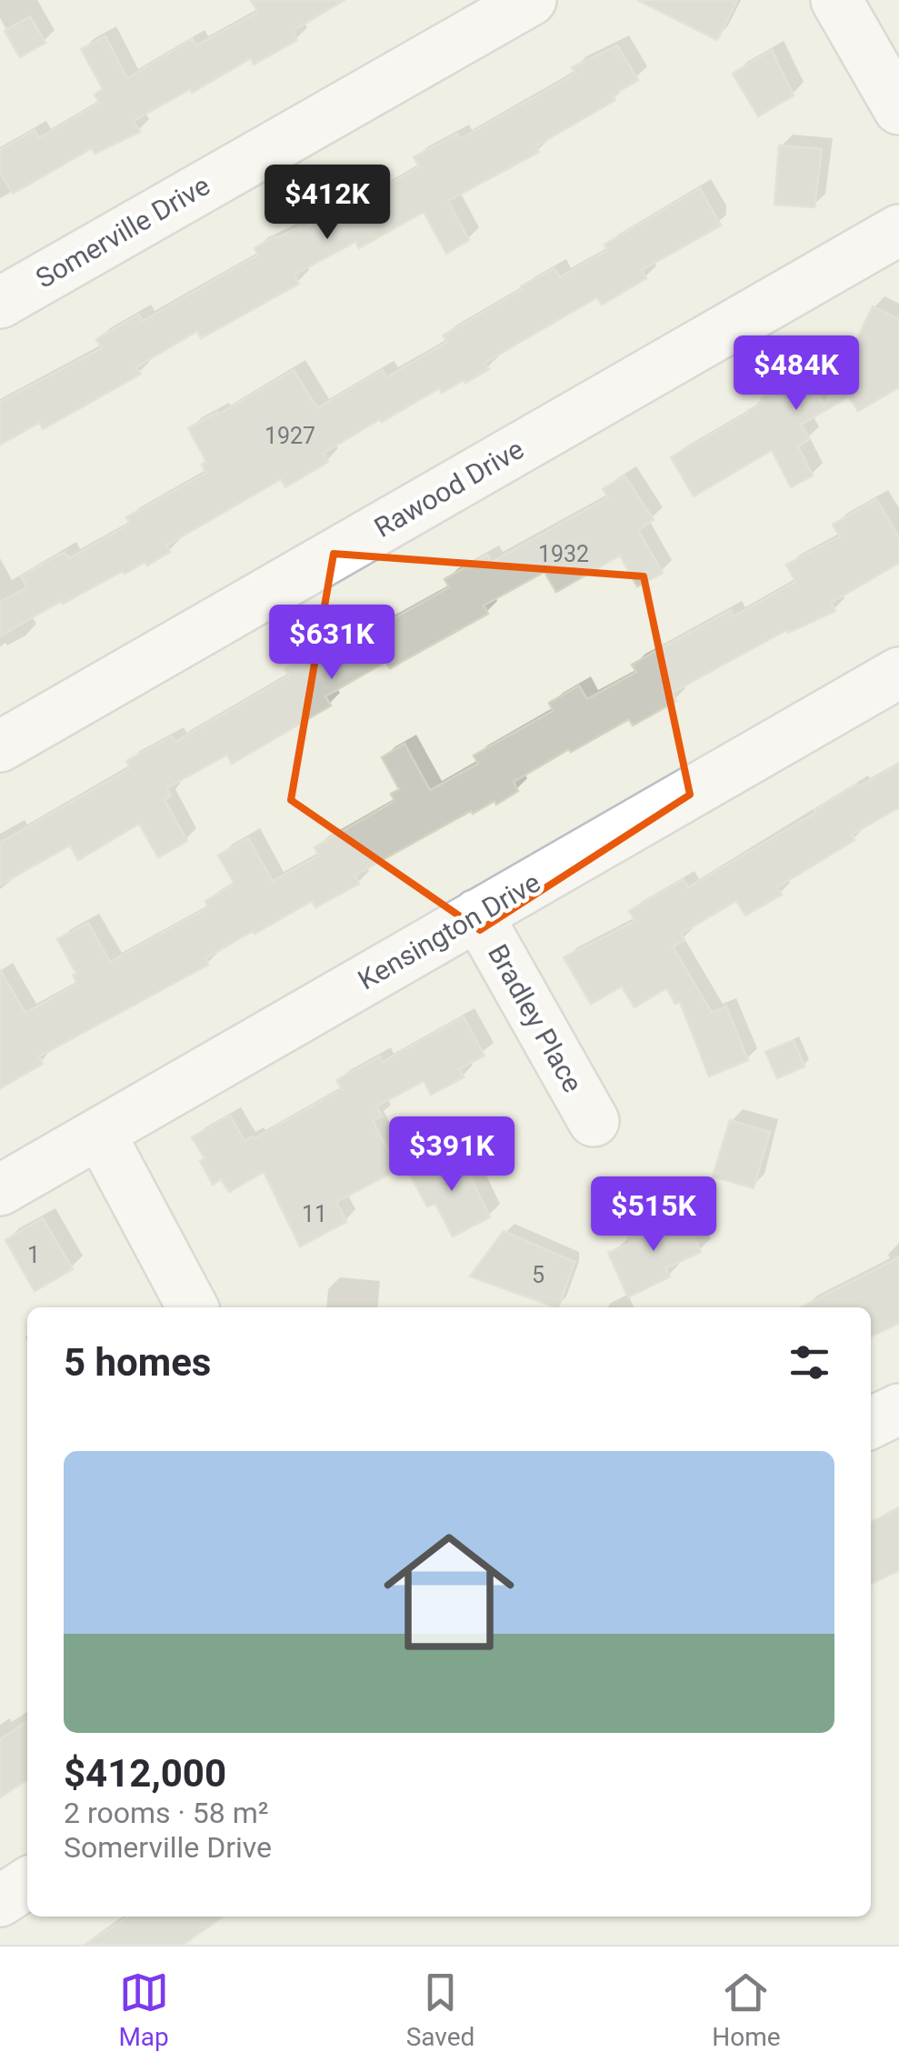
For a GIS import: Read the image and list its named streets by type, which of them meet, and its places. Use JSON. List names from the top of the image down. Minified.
{"streets":{"street":["Somerville Drive","Rawood Drive","Kensington Drive","Bradley Place"]},"crossings":[["Kensington Drive","Bradley Place"]],"house_numbers":["1927","1932","11","1","5"],"page":{"price":["$412K","$484K","$631K","$391K","$515K"],"heading":"5 homes","list":[{"name":"$412,000","note":"2 rooms · 58 m² · Somerville Drive"}],"tabs":["Map","Saved","Home"]}}
